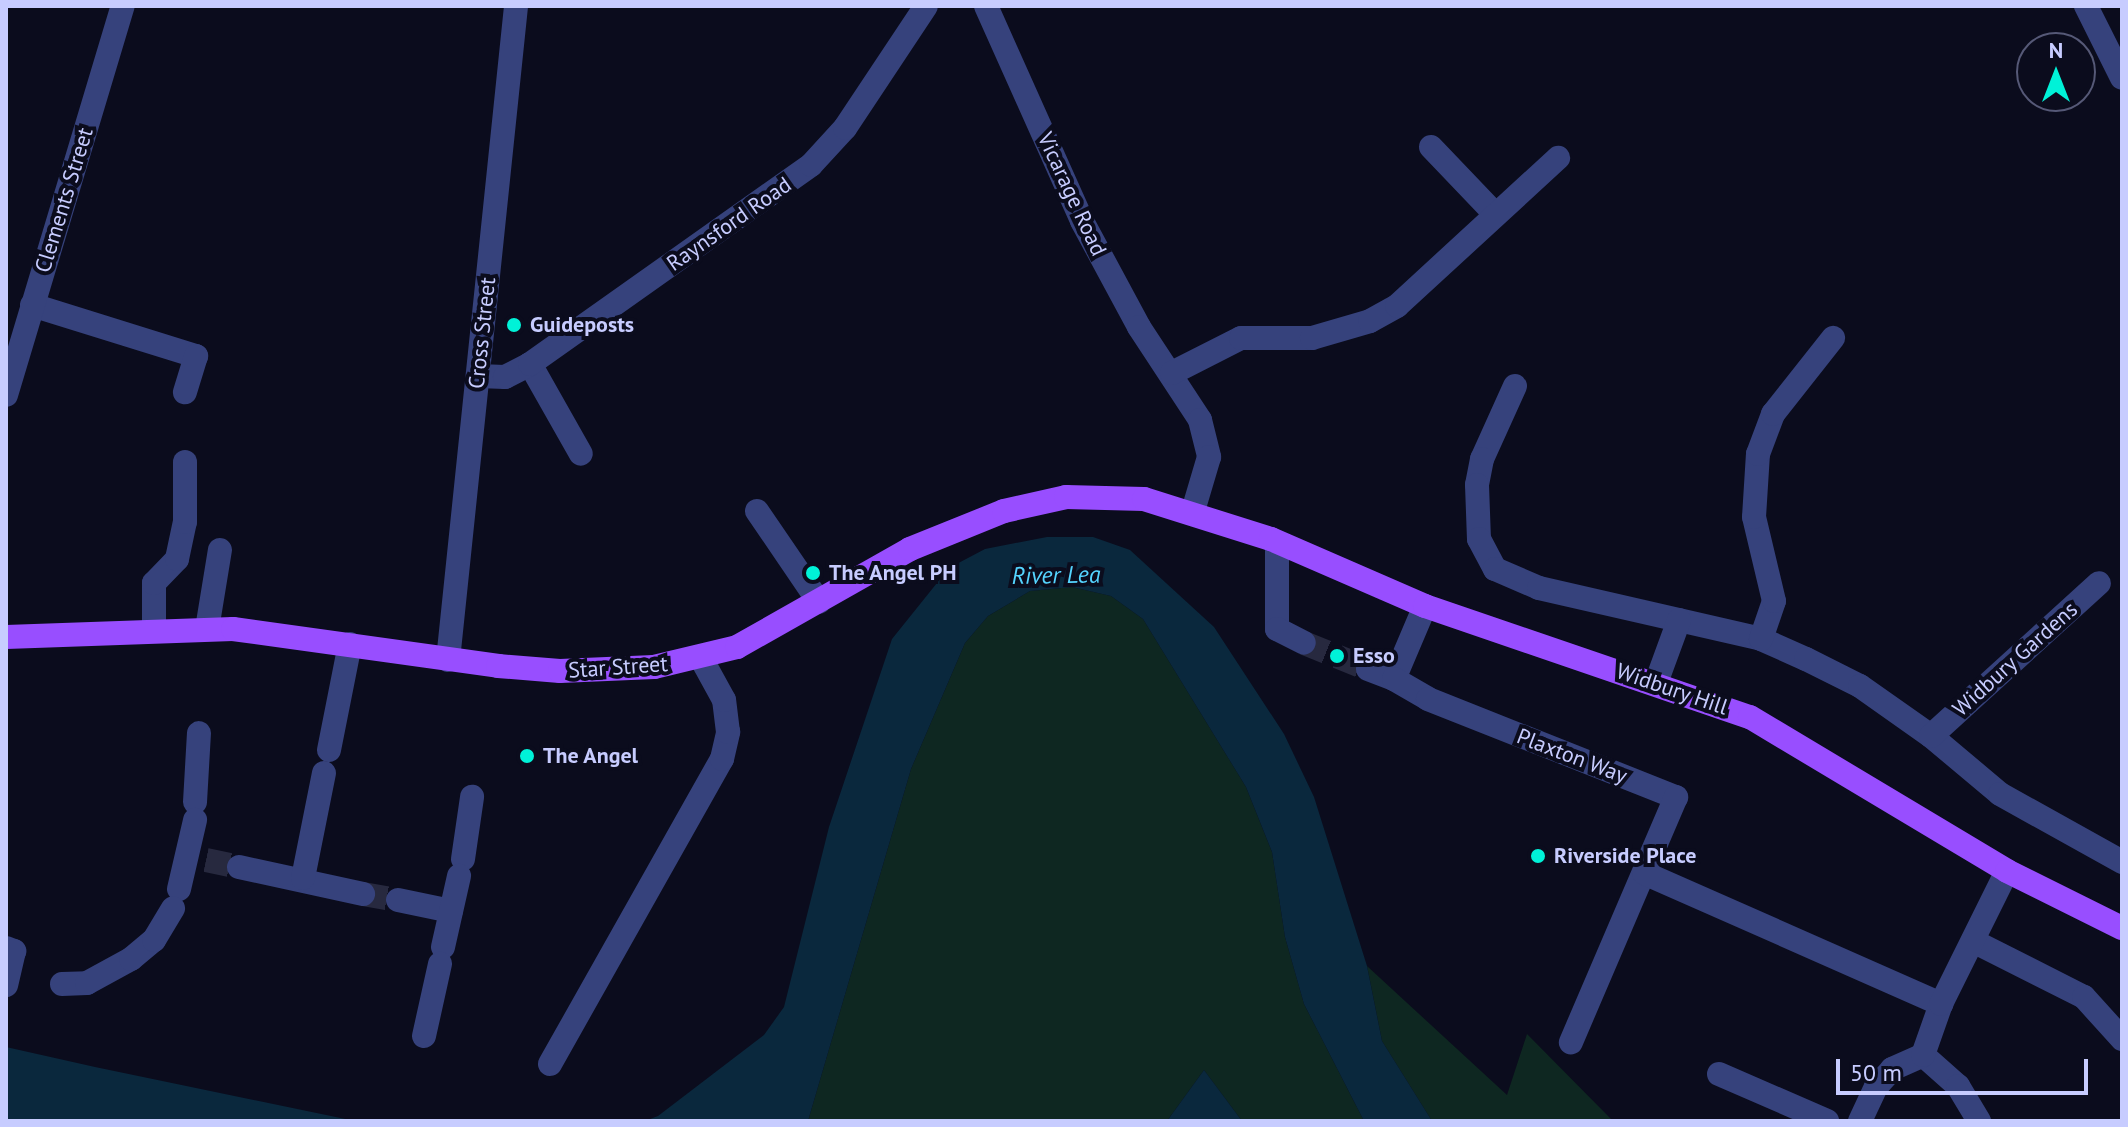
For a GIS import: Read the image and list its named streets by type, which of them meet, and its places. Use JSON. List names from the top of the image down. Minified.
{"streets":{"main road":["Star Street","Widbury Hill"],"street":["Vicarage Road","Clements Street","Raynsford Road","Cross Street","Widbury Gardens","Plaxton Way"]},"crossings":[["Vicarage Road","Star Street"],["Vicarage Road","Widbury Hill"],["Raynsford Road","Cross Street"],["Cross Street","Star Street"],["Star Street","Widbury Hill"]],"water":["River Lea"],"places":["Guideposts","The Angel PH","Esso","The Angel","Riverside Place"],"scale_bar":"50 m","north":"top"}
